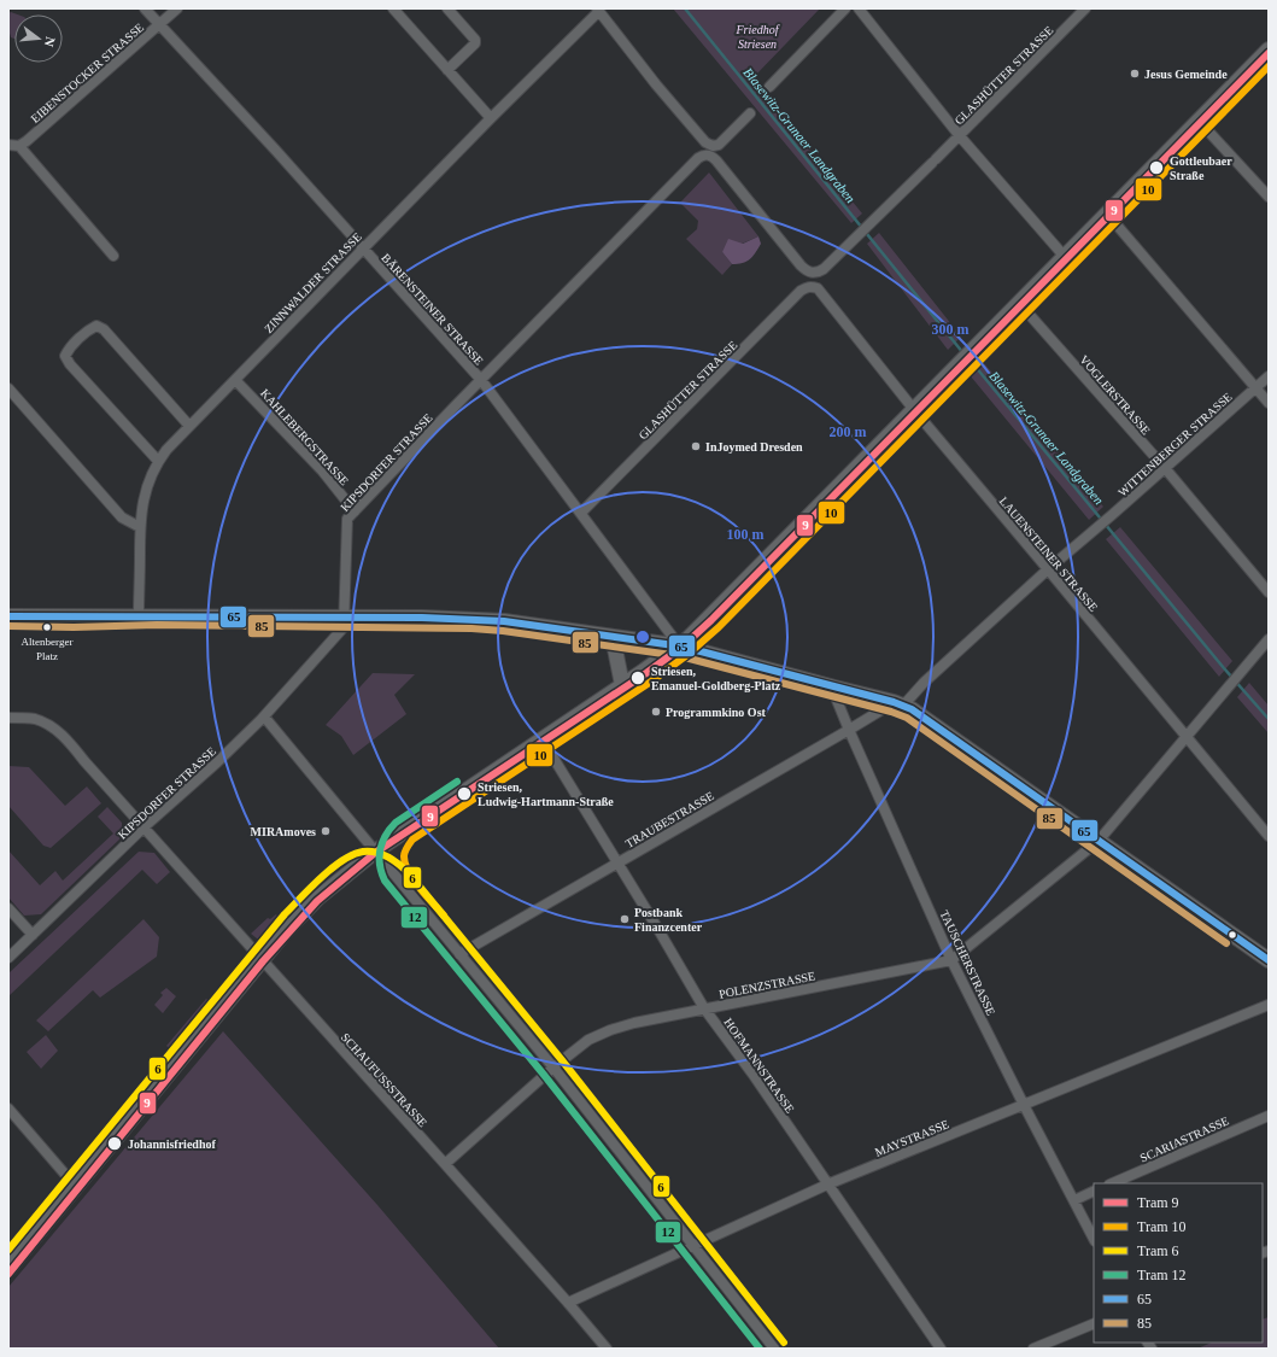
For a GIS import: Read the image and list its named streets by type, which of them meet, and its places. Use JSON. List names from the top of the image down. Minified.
{"streets":{"street":["EIBENSTOCKER STRASSE","GLASHÜTTER STRASSE","ZINNWALDER STRASSE","BÄRENSTEINER STRASSE","VOGLERSTRASSE","KAHLEBERGSTRASSE","WITTENBERGER STRASSE","KIPSDORFER STRASSE","LAUENSTEINER STRASSE","TRAUBESTRASSE","TAUSCHERSTRASSE","POLENZSTRASSE","HOFMANNSTRASSE","SCHAUFUSSSTRASSE","MAYSTRASSE","SCARIASTRASSE"]},"crossings":[["EIBENSTOCKER STRASSE","BÄRENSTEINER STRASSE"],["GLASHÜTTER STRASSE","BÄRENSTEINER STRASSE"],["GLASHÜTTER STRASSE","KIPSDORFER STRASSE"],["GLASHÜTTER STRASSE","LAUENSTEINER STRASSE"],["ZINNWALDER STRASSE","BÄRENSTEINER STRASSE"],["ZINNWALDER STRASSE","KAHLEBERGSTRASSE"],["BÄRENSTEINER STRASSE","KIPSDORFER STRASSE"],["VOGLERSTRASSE","WITTENBERGER STRASSE"],["KAHLEBERGSTRASSE","KIPSDORFER STRASSE"],["WITTENBERGER STRASSE","LAUENSTEINER STRASSE"],["KIPSDORFER STRASSE","SCHAUFUSSSTRASSE"],["LAUENSTEINER STRASSE","POLENZSTRASSE"],["TRAUBESTRASSE","TAUSCHERSTRASSE"],["TRAUBESTRASSE","HOFMANNSTRASSE"],["TAUSCHERSTRASSE","POLENZSTRASSE"],["TAUSCHERSTRASSE","MAYSTRASSE"],["POLENZSTRASSE","HOFMANNSTRASSE"],["POLENZSTRASSE","SCHAUFUSSSTRASSE"],["HOFMANNSTRASSE","MAYSTRASSE"],["SCHAUFUSSSTRASSE","MAYSTRASSE"]],"water":["Blasewitz‐Grunaer Landgraben"],"parks":["Friedhof Striesen"],"places":["Jesus Gemeinde","Gottleubaer Straße","InJoymed Dresden","Altenberger Platz","Striesen, Emanuel-Goldberg-Platz","Programmkino Ost","Striesen, Ludwig-Hartmann-Straße","MIRAmoves","Postbank Finanzcenter","Johannisfriedhof"],"lines":["tram line 9","tram line 10","transit line 65","transit line 85","tram line 12","tram line 6"],"legend":["Tram 9","Tram 10","Tram 6","Tram 12","65","85"],"north":"right","rings":["300 m","200 m","100 m"]}
